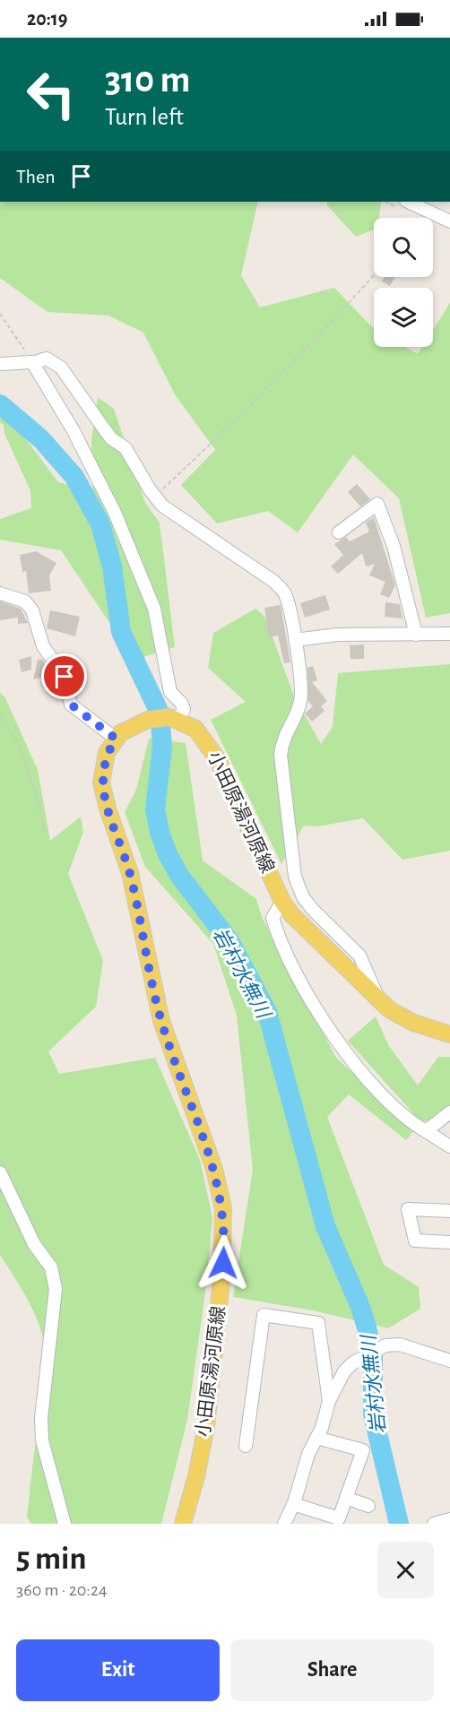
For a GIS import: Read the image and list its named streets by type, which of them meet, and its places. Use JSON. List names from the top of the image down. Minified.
{"streets":{"main road":["小田原湯河原線"]},"water":["岩村水無川"],"page":{"status":"20:19","turn":["310 m","Turn left"],"then":"Then","heading":["5 min","360 m · 20:24"],"buttons":["Exit","Share"]}}
